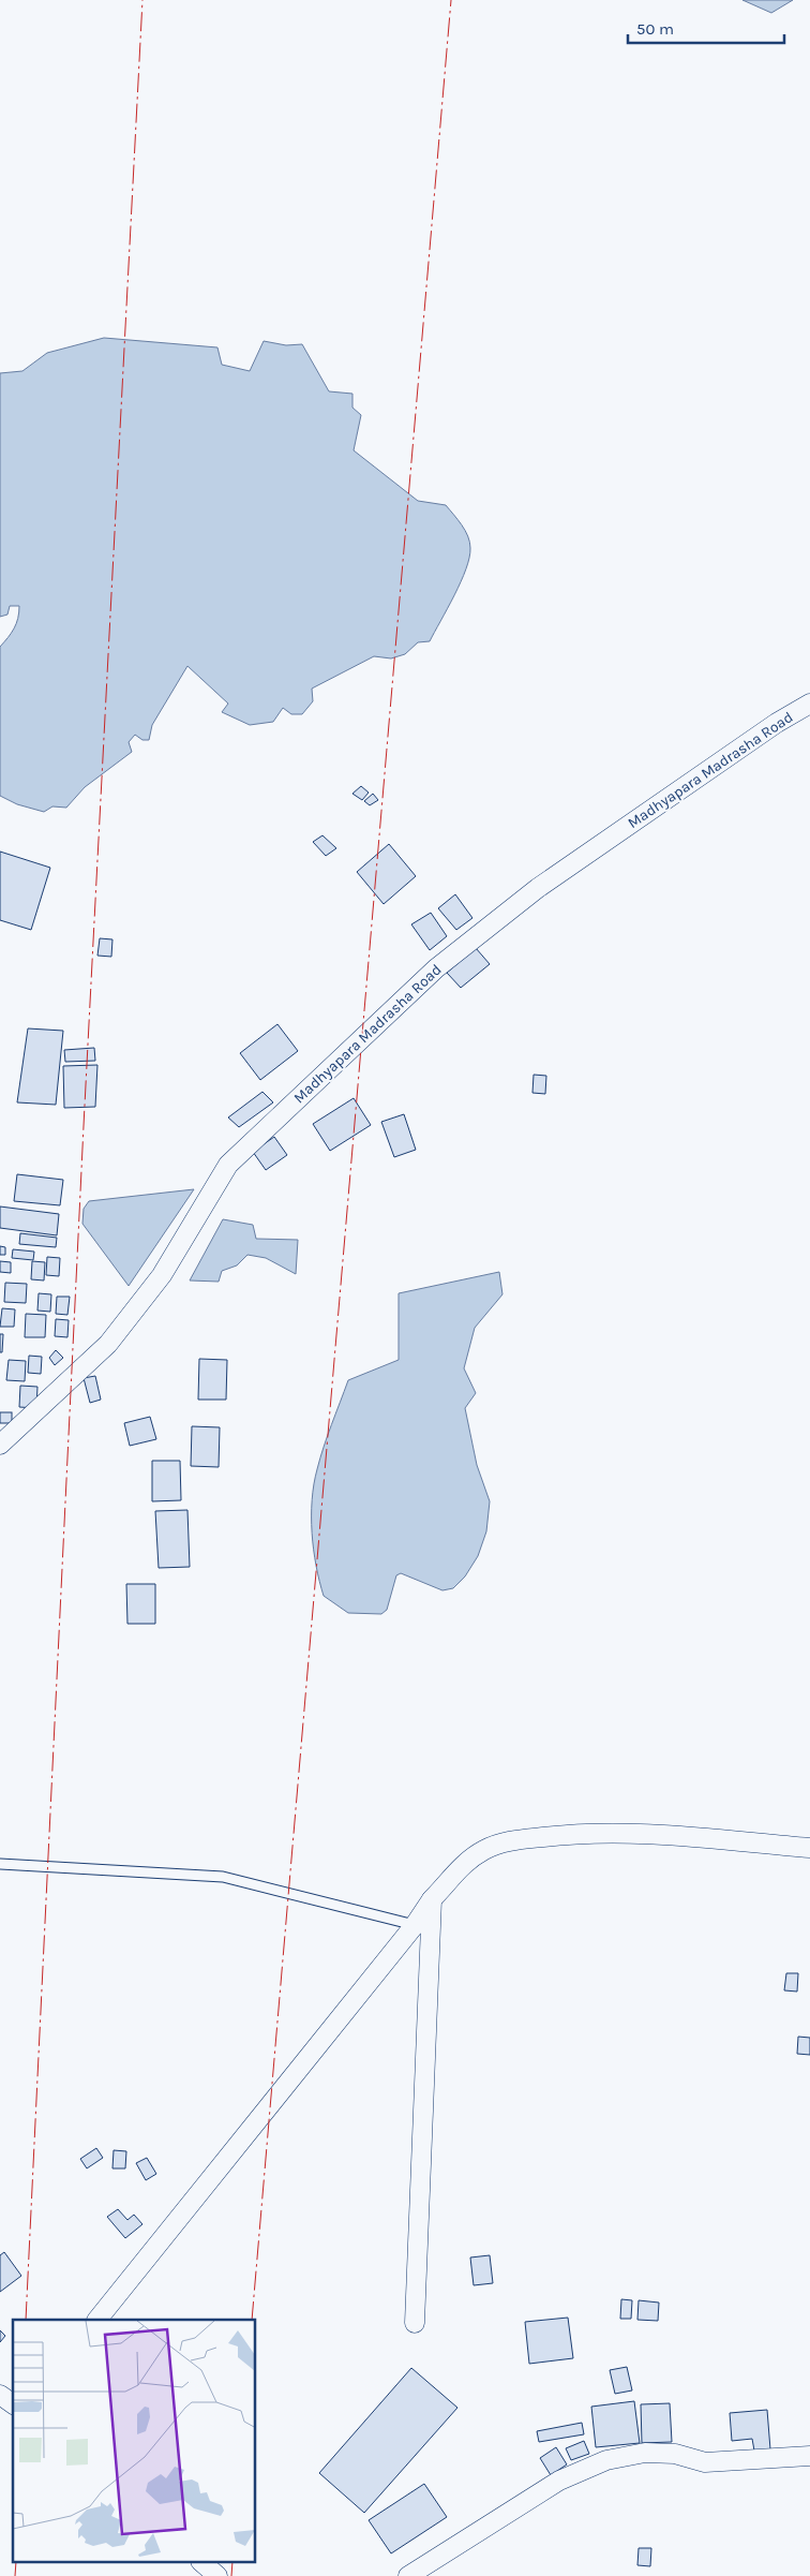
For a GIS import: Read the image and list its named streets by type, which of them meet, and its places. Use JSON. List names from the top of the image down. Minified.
{"streets":{"street":["Madhyapara Madrasha Road"]},"scale_bar":"50 m"}
